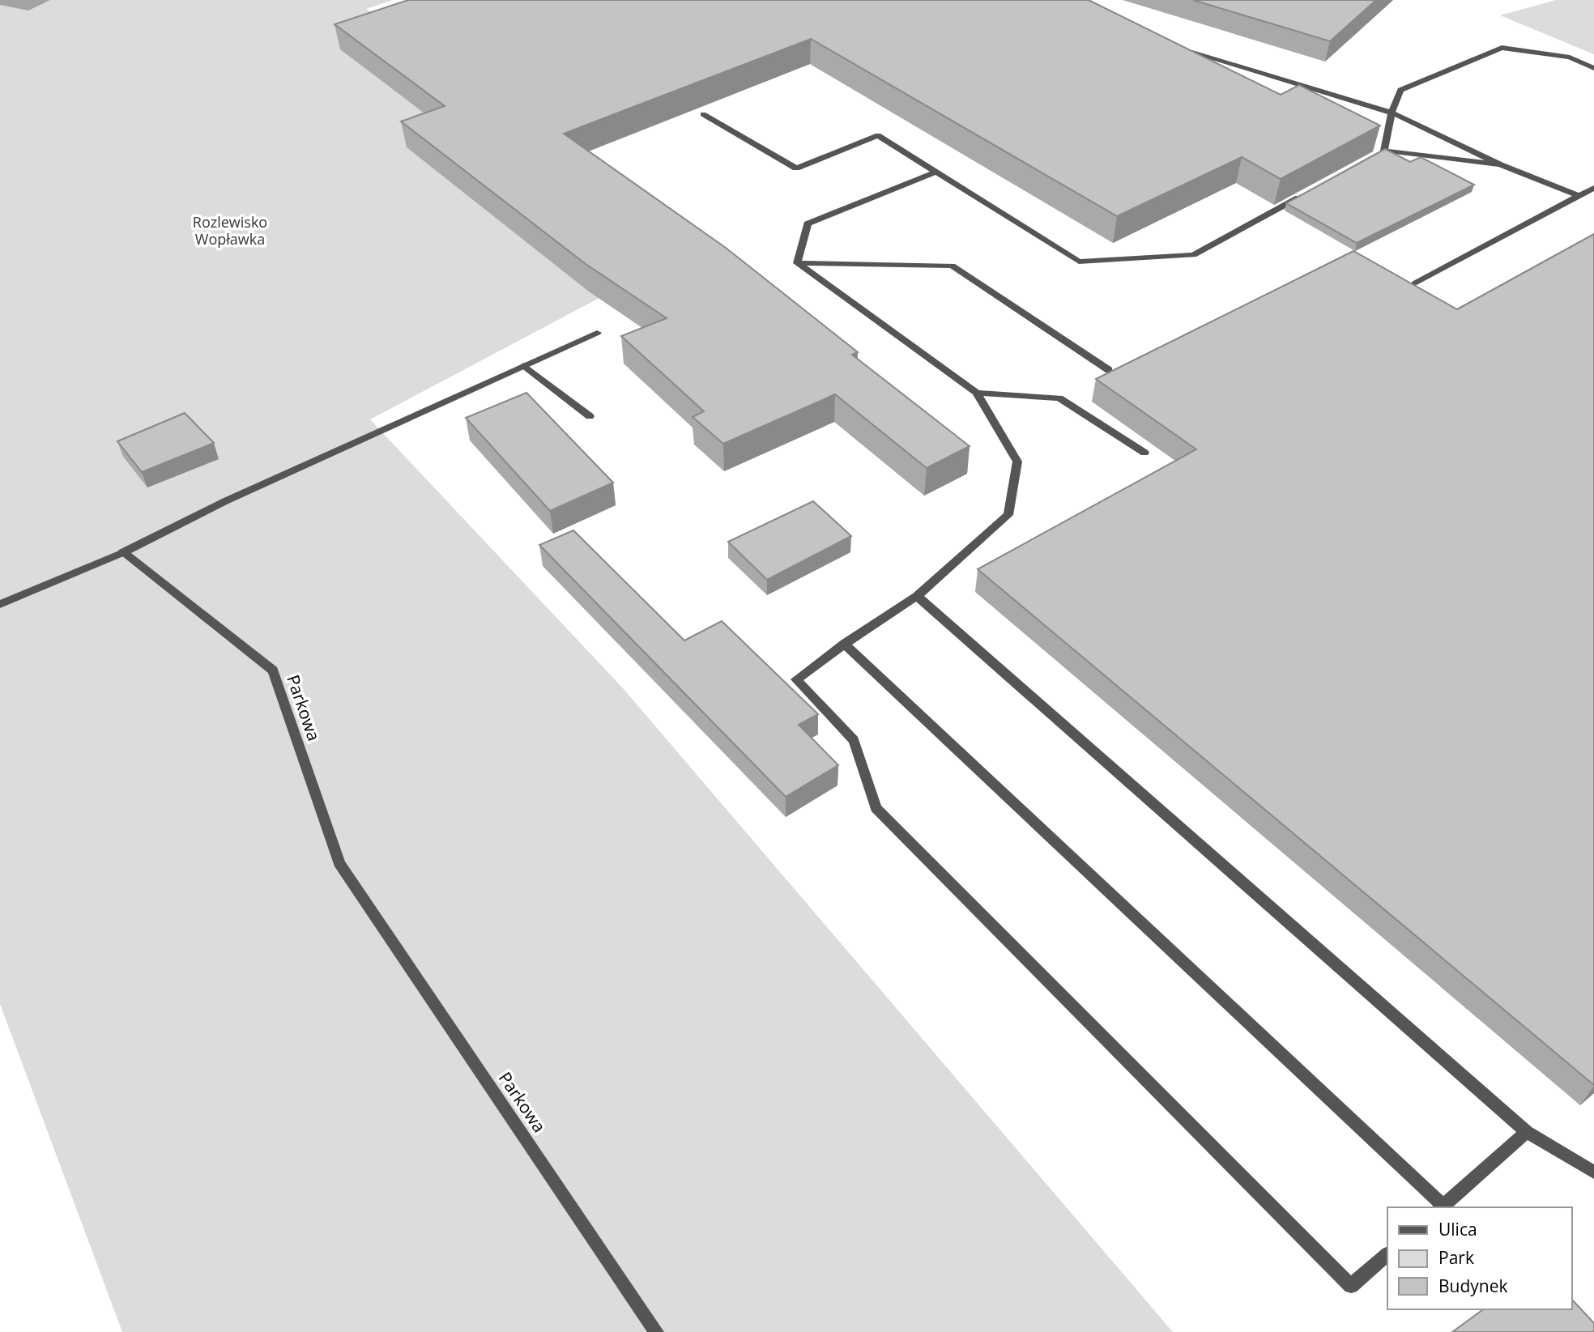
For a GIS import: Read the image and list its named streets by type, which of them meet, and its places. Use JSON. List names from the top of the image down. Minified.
{"streets":{"street":["Parkowa"]},"parks":["Rozlewisko Wopławka"],"legend":["Ulica","Park","Budynek"]}
